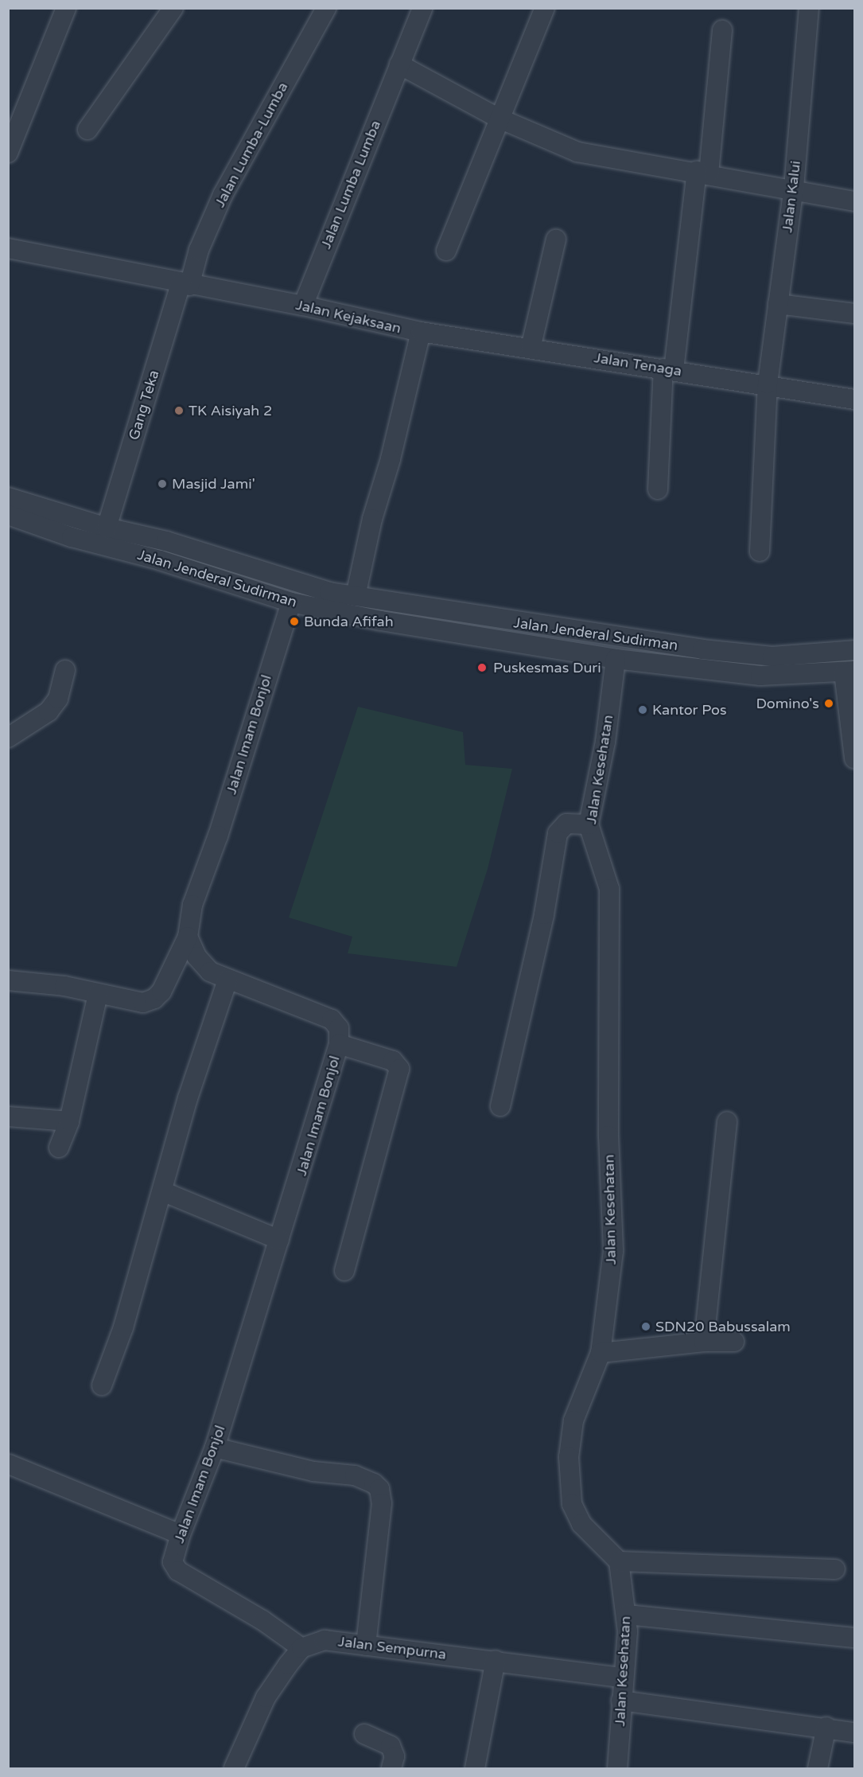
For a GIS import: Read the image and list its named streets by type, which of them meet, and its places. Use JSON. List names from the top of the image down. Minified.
{"streets":{"street":["Jalan Lumba-Lumba","Jalan Lumba Lumba","Jalan Kalui","Jalan Kejaksaan","Jalan Tenaga","Gang Teka","Jalan Jenderal Sudirman","Jalan Imam Bonjol","Jalan Kesehatan","Jalan Sempurna"]},"crossings":[["Jalan Lumba-Lumba","Jalan Kejaksaan"],["Jalan Lumba-Lumba","Gang Teka"],["Jalan Lumba Lumba","Jalan Kejaksaan"],["Jalan Kalui","Jalan Tenaga"],["Jalan Kejaksaan","Jalan Tenaga"],["Jalan Kejaksaan","Gang Teka"],["Jalan Kejaksaan","Jalan Jenderal Sudirman"],["Gang Teka","Jalan Jenderal Sudirman"],["Jalan Jenderal Sudirman","Jalan Imam Bonjol"],["Jalan Jenderal Sudirman","Jalan Kesehatan"],["Jalan Imam Bonjol","Jalan Sempurna"],["Jalan Kesehatan","Jalan Sempurna"]],"places":["TK Aisiyah 2","Masjid Jami'","Bunda Afifah","Puskesmas Duri","Domino's","Kantor Pos","SDN20 Babussalam"]}
